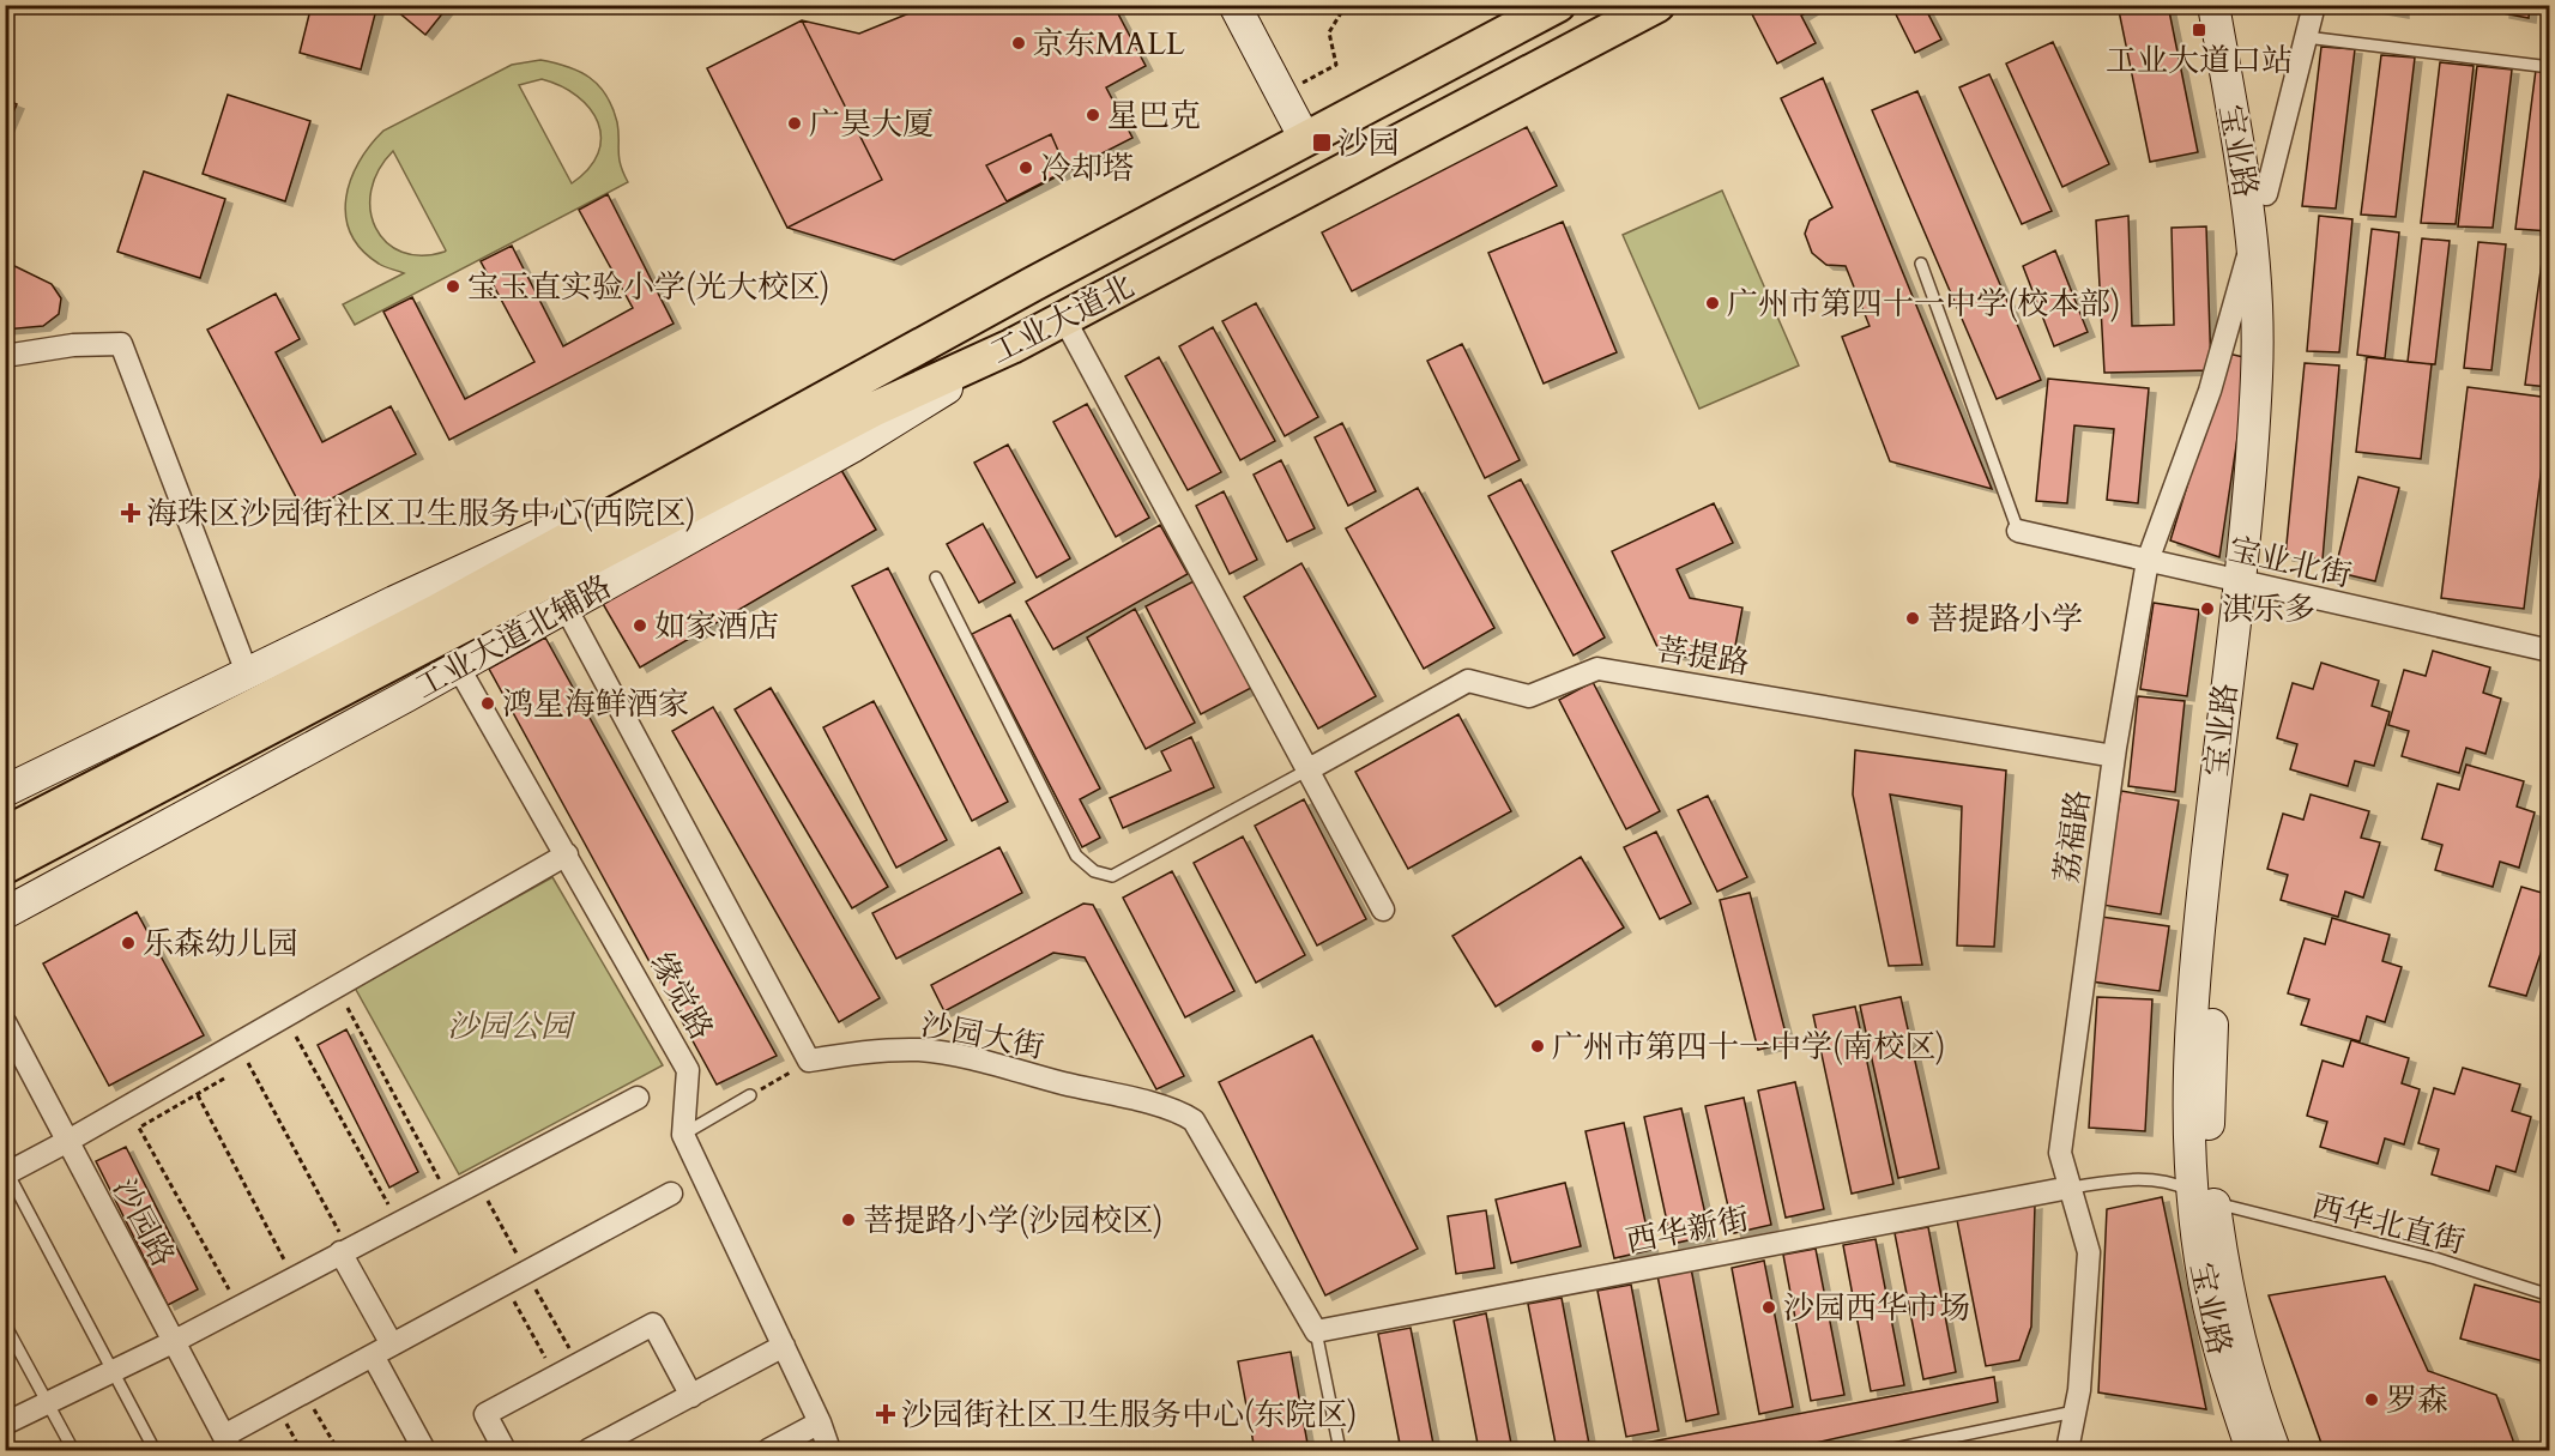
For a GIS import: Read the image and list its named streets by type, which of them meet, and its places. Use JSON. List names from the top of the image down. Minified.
{"streets":{"main road":["宝业路","工业大道北","工业大道北辅路"],"street":["宝业北街","菩提路","荔福路","缘觉路","沙园大街","沙园路","西华新街"],"lane":["西华北直街"]},"crossings":[["宝业路","宝业北街"],["宝业路","荔福路"],["宝业路","西华北直街"],["工业大道北","工业大道北辅路"],["宝业北街","荔福路"],["工业大道北辅路","缘觉路"],["菩提路","荔福路"],["荔福路","西华北直街"],["荔福路","西华新街"],["沙园大街","西华新街"],["西华北直街","西华新街"]],"parks":["沙园公园"],"places":{"transit":["工业大道口站","沙园"],"other":["京东MALL","星巴克","广昊大厦","冷却塔","宝玉直实验小学(光大校区)","广州市第四十一中学(校本部)","淇乐多","菩提路小学","如家酒店","鸿星海鲜酒家","乐森幼儿园","广州市第四十一中学(南校区)","菩提路小学(沙园校区)","沙园西华市场","罗森"],"health":["海珠区沙园街社区卫生服务中心(西院区)","沙园街社区卫生服务中心(东院区)"]}}
